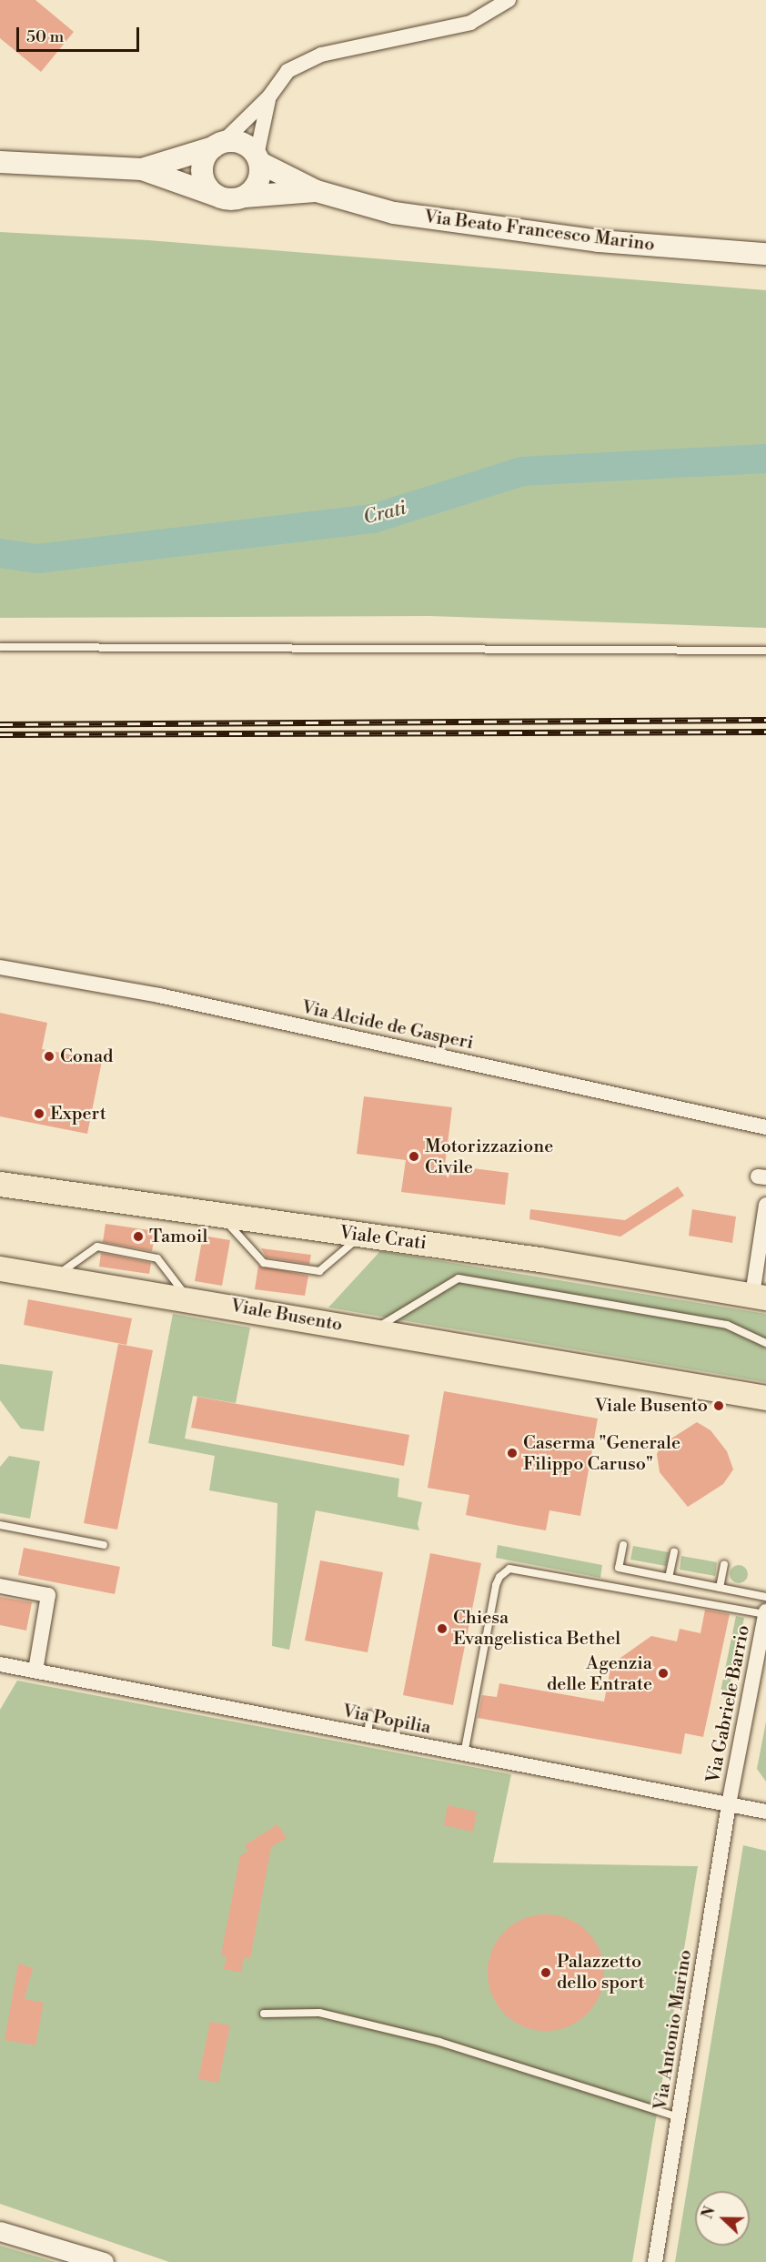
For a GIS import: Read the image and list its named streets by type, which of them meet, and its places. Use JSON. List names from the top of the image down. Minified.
{"streets":{"main road":["Via Beato Francesco Marino","Viale Crati","Viale Busento"],"street":["Via Alcide de Gasperi","Via Gabriele Barrio","Via Popilia","Via Antonio Marino"]},"crossings":[["Via Gabriele Barrio","Via Popilia"],["Via Gabriele Barrio","Via Antonio Marino"],["Via Popilia","Via Antonio Marino"]],"water":["Crati"],"places":["Conad","Expert","Motorizzazione Civile","Tamoil","Viale Busento","Caserma \"Generale Filippo Caruso\"","Chiesa Evangelistica Bethel","Agenzia delle Entrate","Palazzetto dello sport"],"scale_bar":"50 m","north":"left"}
